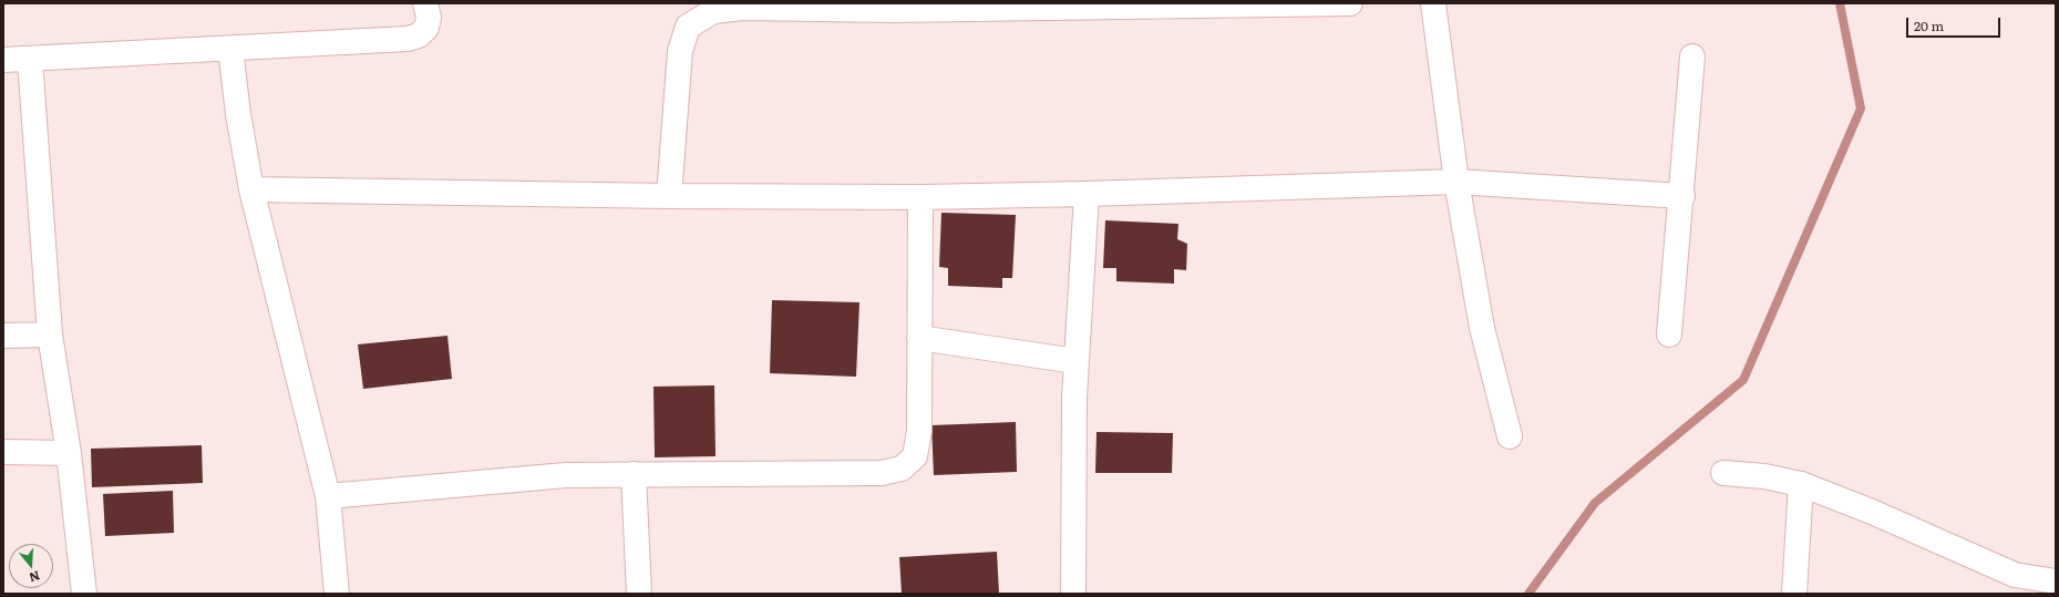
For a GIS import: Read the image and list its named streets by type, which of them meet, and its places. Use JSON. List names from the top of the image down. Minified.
{"scale_bar":"20 m","north":"bottom"}
